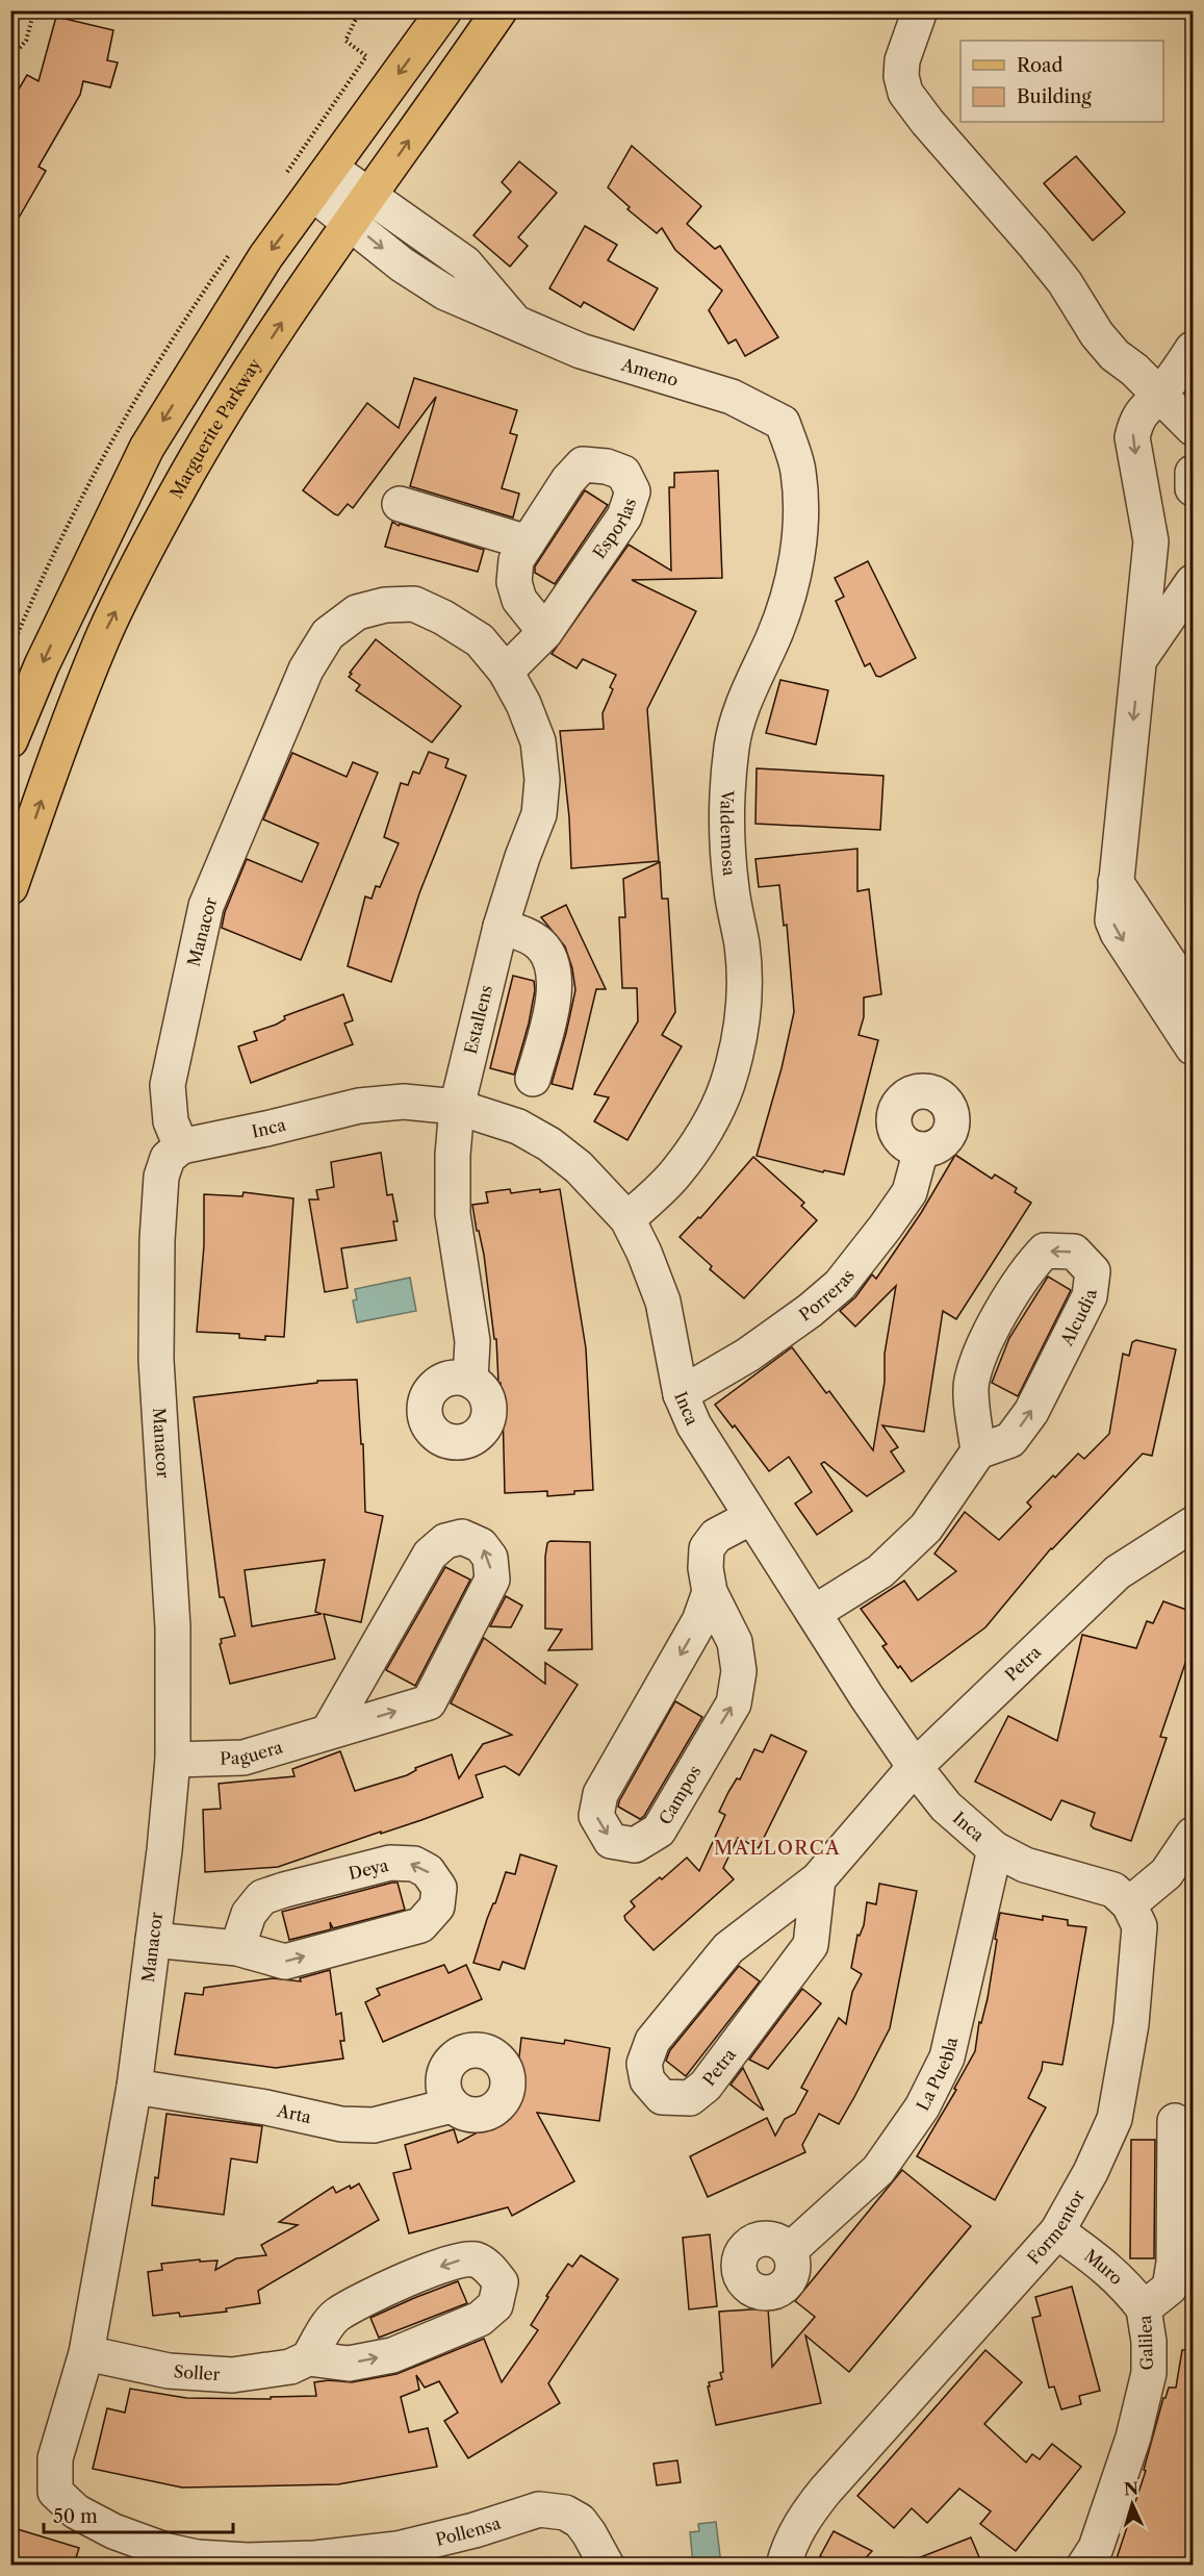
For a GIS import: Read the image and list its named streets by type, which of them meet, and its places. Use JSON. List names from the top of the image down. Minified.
{"streets":{"main road":["Marguerite Parkway"],"street":["Ameno","Esporlas","Valdemosa","Manacor","Estallens","Inca","Porreras","Alcudia","Petra","Paguera","Campos","Deya","La Puebla","Arta","Formentor","Muro","Galilea","Soller","Pollensa"]},"crossings":[["Ameno","Marguerite Parkway"],["Ameno","Valdemosa"],["Esporlas","Manacor"],["Esporlas","Estallens"],["Valdemosa","Inca"],["Manacor","Estallens"],["Manacor","Inca"],["Manacor","Paguera"],["Manacor","Deya"],["Manacor","Arta"],["Manacor","Soller"],["Manacor","Pollensa"],["Estallens","Inca"],["Inca","Porreras"],["Inca","Petra"],["Inca","Campos"],["Inca","La Puebla"],["Inca","Formentor"],["Formentor","Muro"],["Muro","Galilea"]],"districts":["MALLORCA"],"legend":["Road","Building"],"scale_bar":"50 m","north":"top"}
